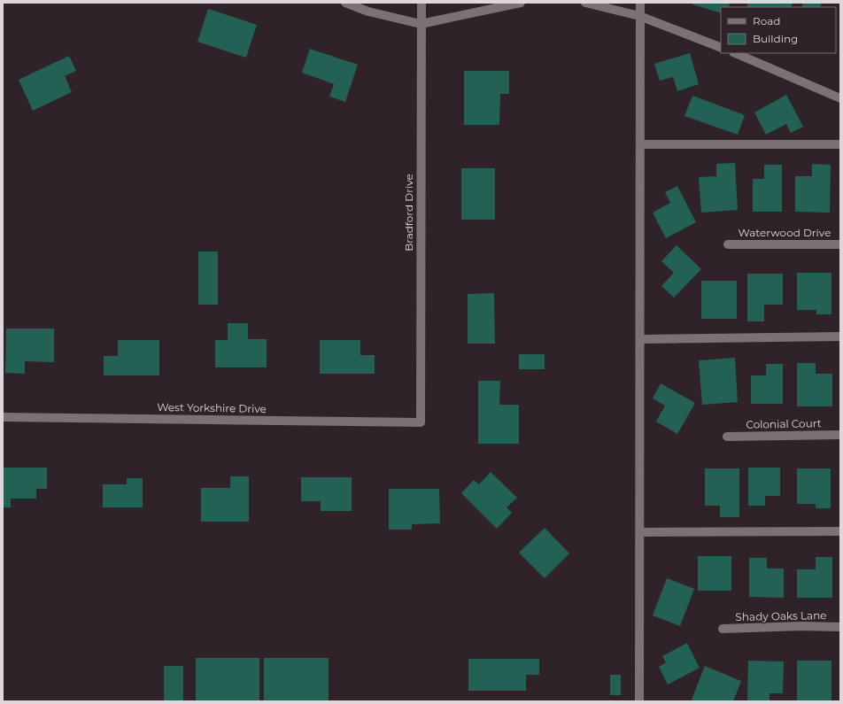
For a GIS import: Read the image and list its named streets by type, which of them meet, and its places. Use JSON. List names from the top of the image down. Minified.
{"streets":{"street":["Bradford Drive","Waterwood Drive","West Yorkshire Drive","Colonial Court","Shady Oaks Lane"]},"crossings":[["Bradford Drive","West Yorkshire Drive"]],"legend":["Road","Building"]}
